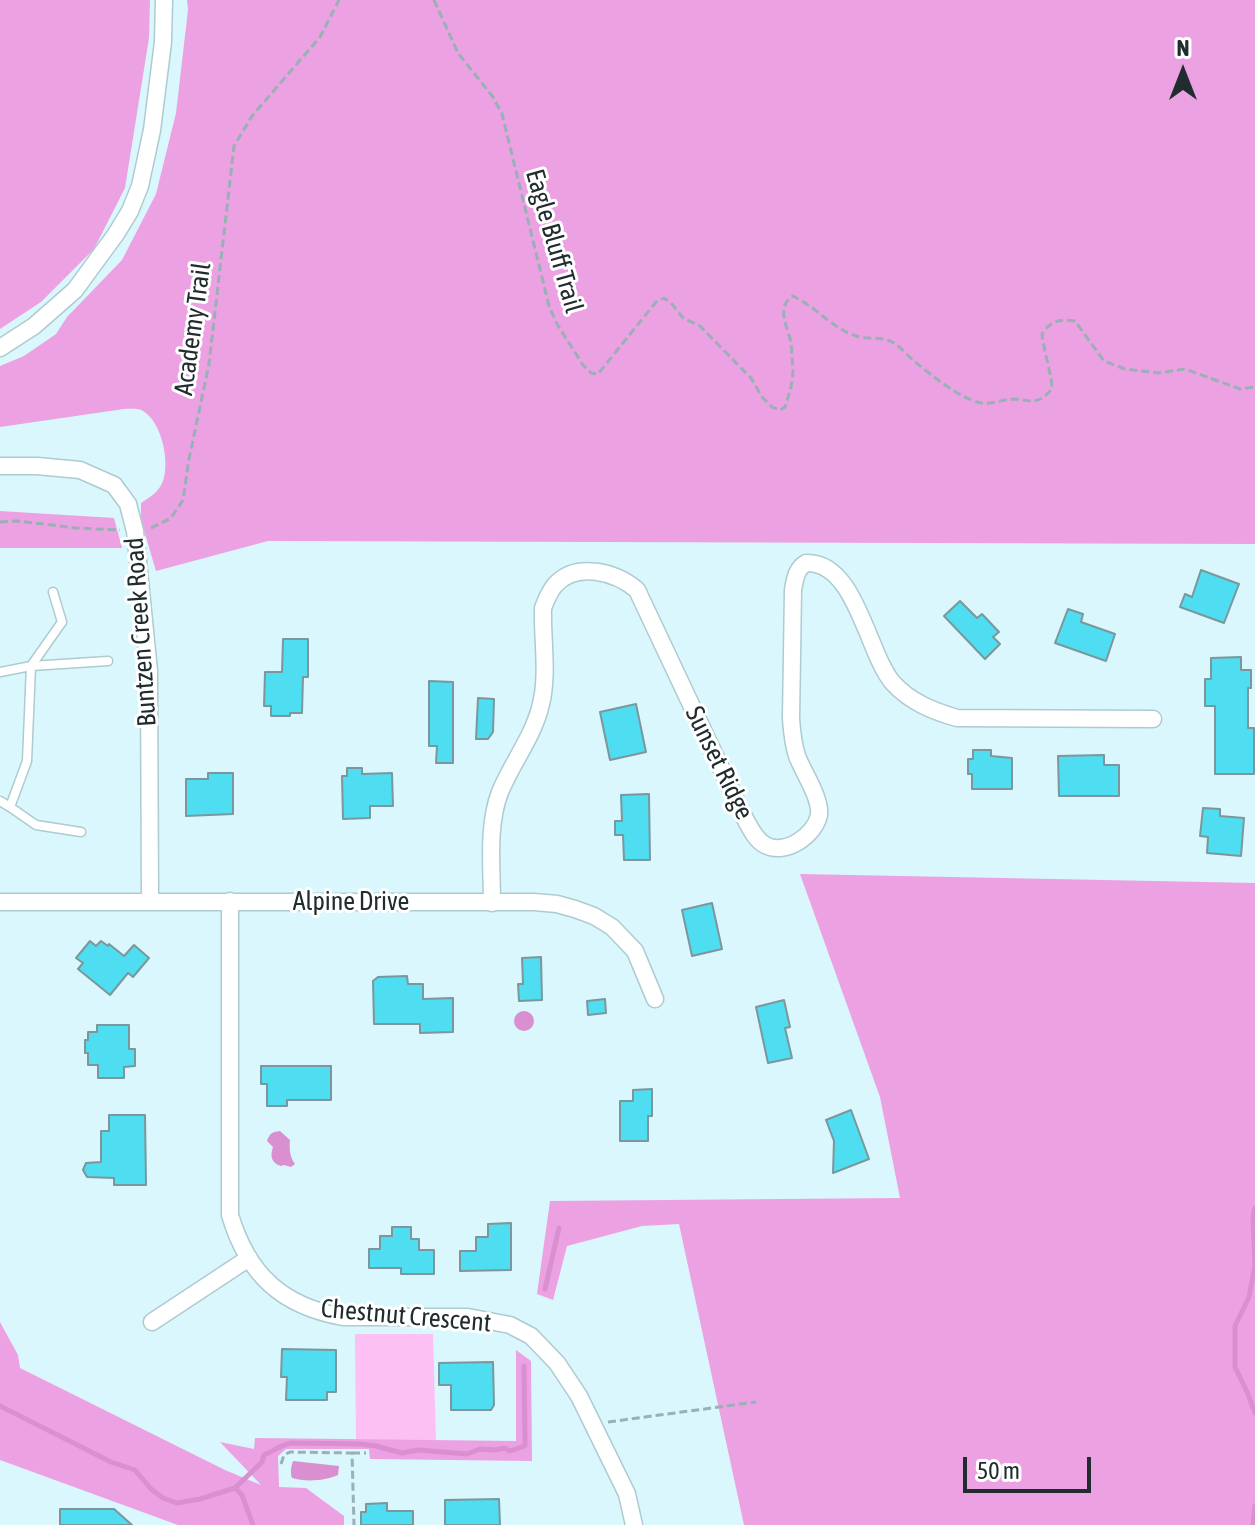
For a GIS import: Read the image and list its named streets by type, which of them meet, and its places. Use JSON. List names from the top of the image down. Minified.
{"streets":{"street":["Buntzen Creek Road","Sunset Ridge","Alpine Drive","Chestnut Crescent"],"path":["Eagle Bluff Trail","Academy Trail"]},"crossings":[["Academy Trail","Buntzen Creek Road"],["Buntzen Creek Road","Alpine Drive"],["Sunset Ridge","Alpine Drive"],["Alpine Drive","Chestnut Crescent"]],"scale_bar":"50 m","north":"top"}
